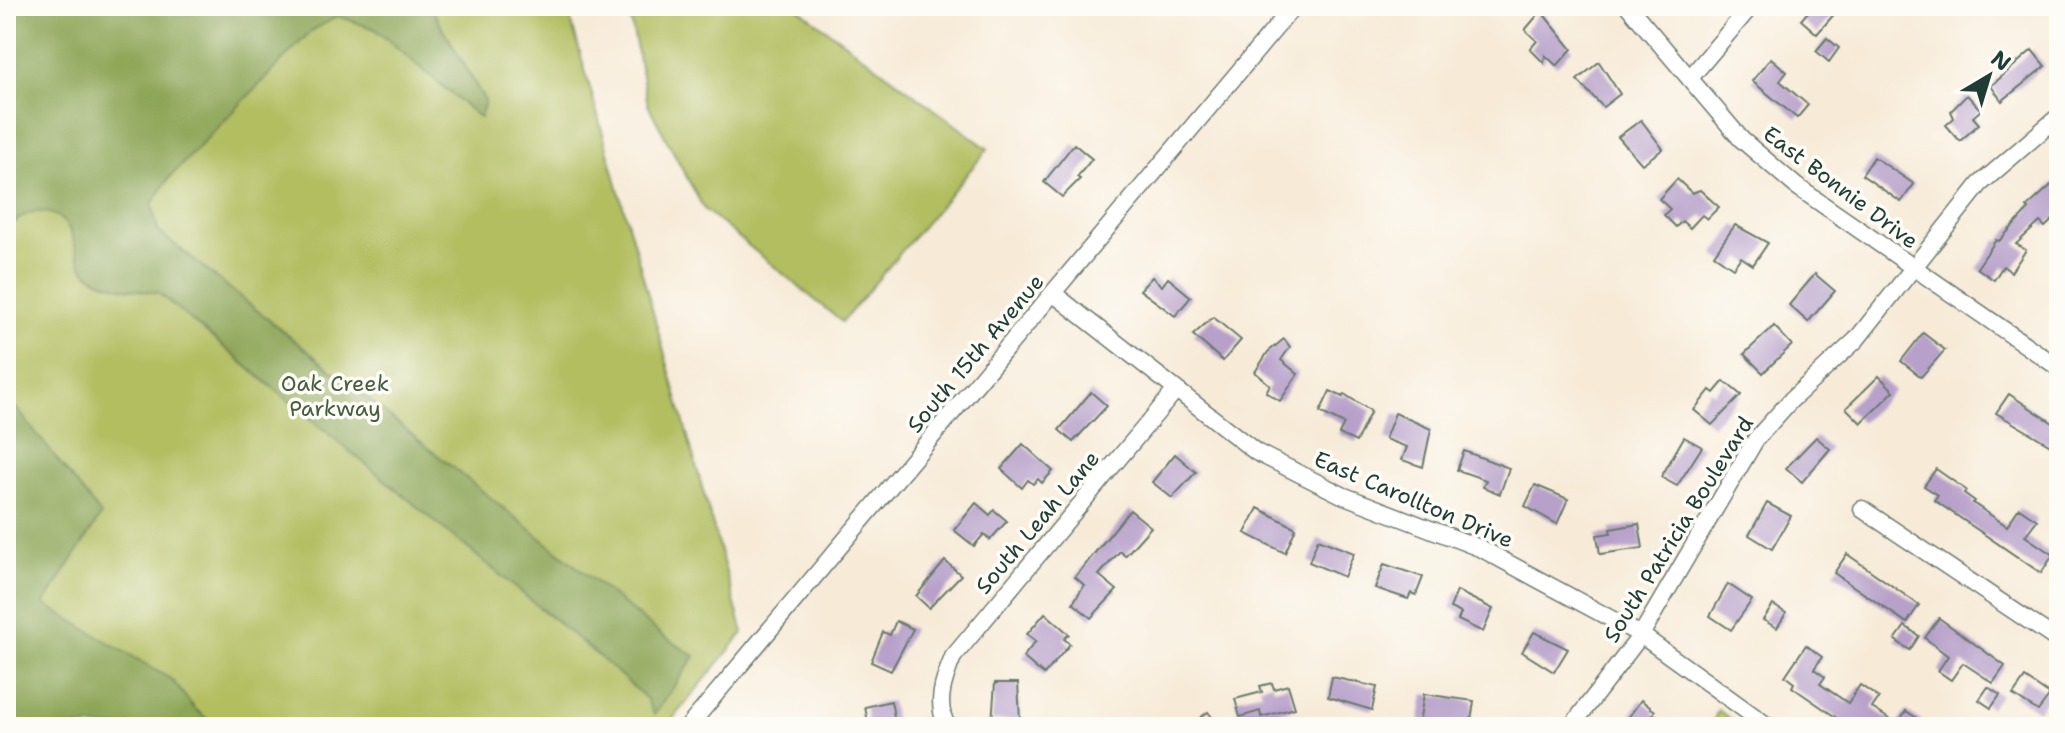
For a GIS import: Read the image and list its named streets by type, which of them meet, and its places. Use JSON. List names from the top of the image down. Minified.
{"streets":{"street":["East Bonnie Drive","South 15th Avenue","East Carollton Drive","South Leah Lane","South Patricia Boulevard"]},"crossings":[["East Bonnie Drive","South Patricia Boulevard"],["South 15th Avenue","East Carollton Drive"],["East Carollton Drive","South Leah Lane"],["East Carollton Drive","South Patricia Boulevard"]],"parks":["Oak Creek Parkway"],"north":"top right"}
